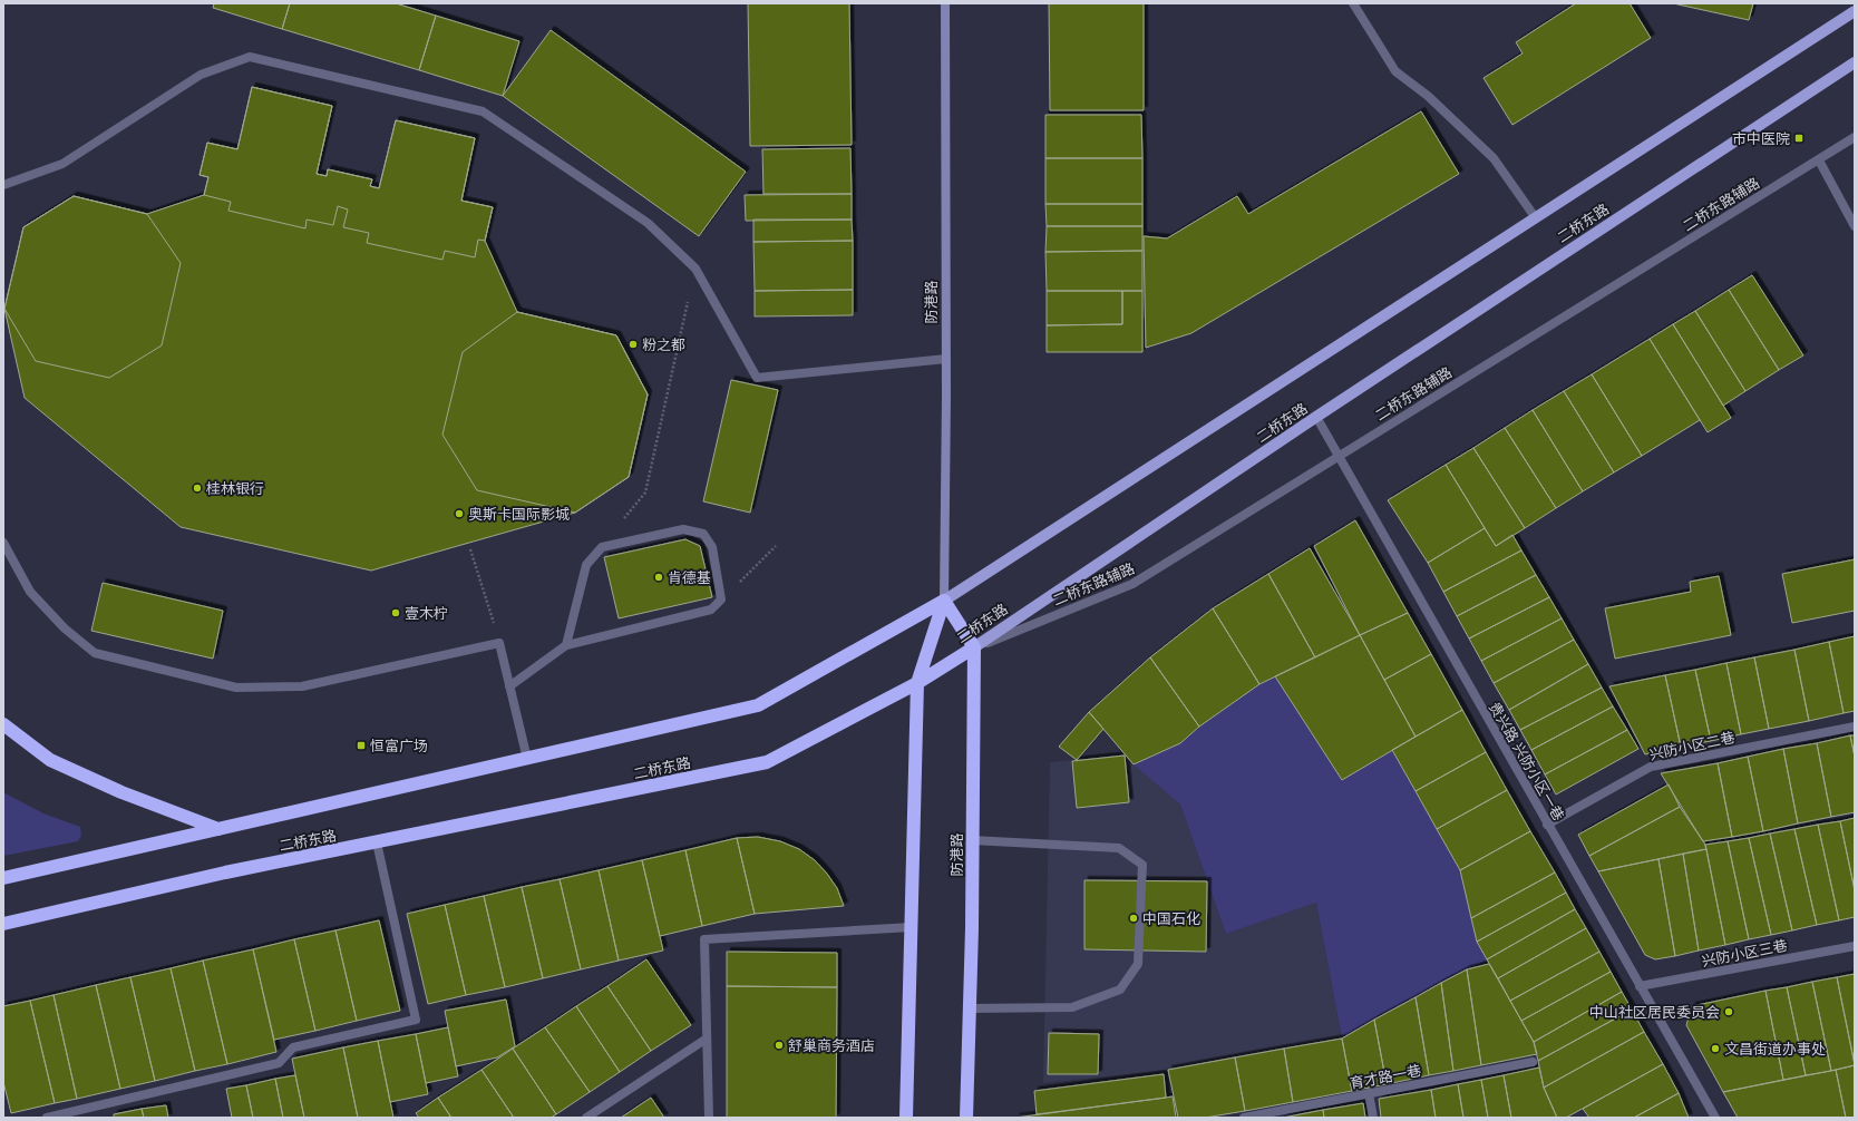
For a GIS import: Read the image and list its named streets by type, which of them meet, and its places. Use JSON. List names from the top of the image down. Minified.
{"streets":{"highway":["二桥东路","防港路"],"street":["二桥东路辅路","兴防小区二巷","贵兴路 兴防小区一巷","兴防小区三巷","育才路一巷"]},"crossings":[["二桥东路辅路","二桥东路"],["二桥东路辅路","防港路"],["二桥东路辅路","贵兴路 兴防小区一巷"],["二桥东路","防港路"],["二桥东路","贵兴路 兴防小区一巷"],["兴防小区二巷","贵兴路 兴防小区一巷"],["贵兴路 兴防小区一巷","兴防小区三巷"]],"places":{"transit":["市中医院","恒富广场"],"other":["粉之都","桂林银行","奥斯卡国际影城","肯德基","壹木柠","中国石化","中山社区居民委员会","舒巢商务酒店","文昌街道办事处"]}}
